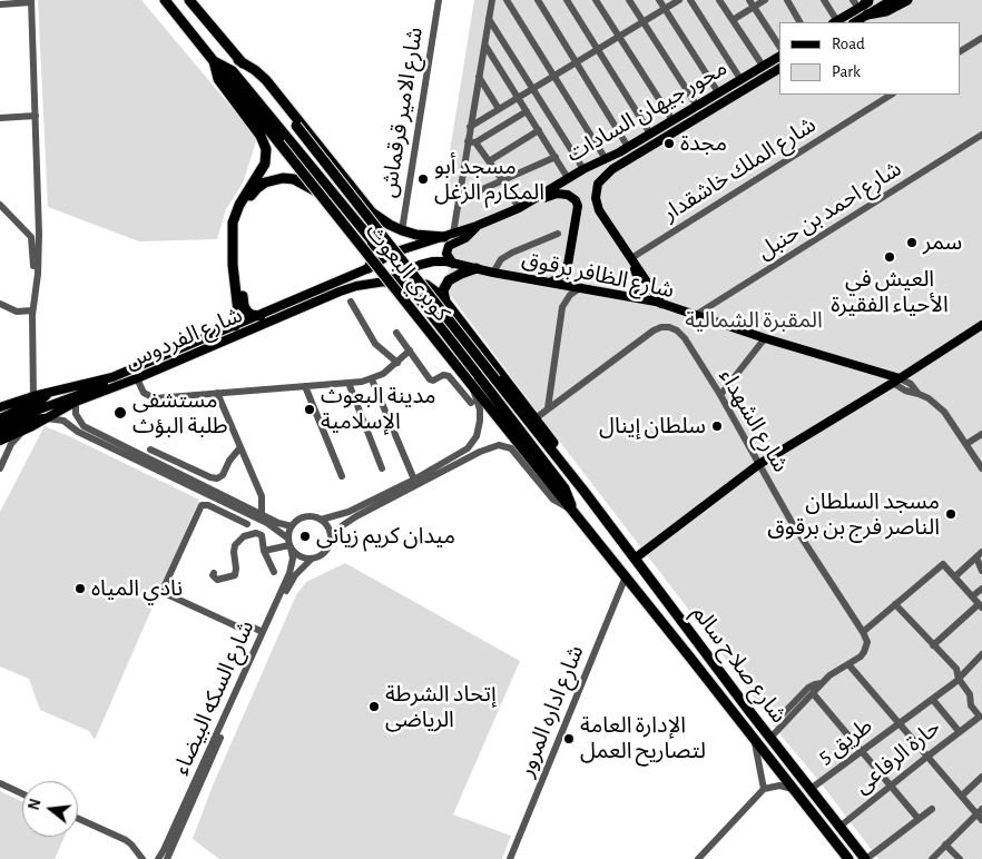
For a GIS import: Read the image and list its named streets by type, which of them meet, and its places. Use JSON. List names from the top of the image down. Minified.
{"streets":{"highway":["كوبري البعوث","شارع صلاح سالم"],"main road":["محور جيهان السادات","شارع الظافر برقوق","شارع الفردوس"],"street":["شارع الامير قرقماش","شارع الملك خاشقدار","شارع احمد بن حنبل","شارع الشهداء","شارع السكه البيضاء","شارع اداره المرور","طريق 5","حارة الرفاعى"]},"crossings":[["محور جيهان السادات","شارع الملك خاشقدار"],["شارع احمد بن حنبل","شارع الظافر برقوق"],["كوبري البعوث","شارع صلاح سالم"],["شارع الظافر برقوق","شارع الفردوس"],["شارع صلاح سالم","شارع اداره المرور"],["شارع صلاح سالم","طريق 5"],["شارع صلاح سالم","حارة الرفاعى"]],"parks":["المقبرة الشمالية"],"places":["مجدة","مسجد أبو المكارم الزغل","سمر","العيش في الأحياء الفقيرة","مدينة البعوث الإسلامية","مستشفى طلبة البؤث","سلطان إينال","مسجد السلطان الناصر فرج بن برقوق","ميدان كريم زيانى","نادي المياه","إتحاد الشرطة الرياضى","الإدارة العامة لتصاريح العمل"],"legend":["Road","Park"],"north":"left"}
